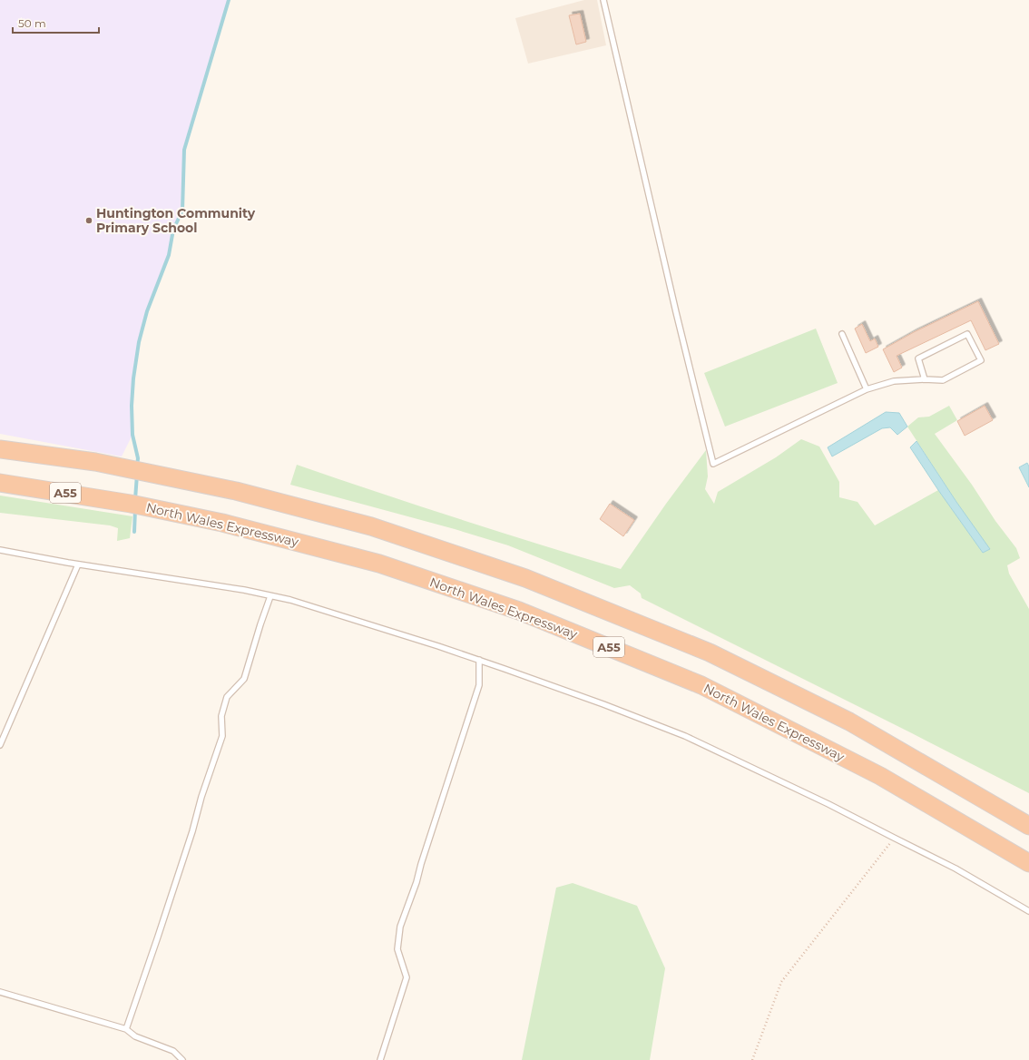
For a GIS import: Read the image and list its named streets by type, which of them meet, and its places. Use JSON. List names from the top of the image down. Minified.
{"streets":{"highway":["A55","North Wales Expressway"]},"places":["Huntington Community Primary School"],"scale_bar":"50 m"}
